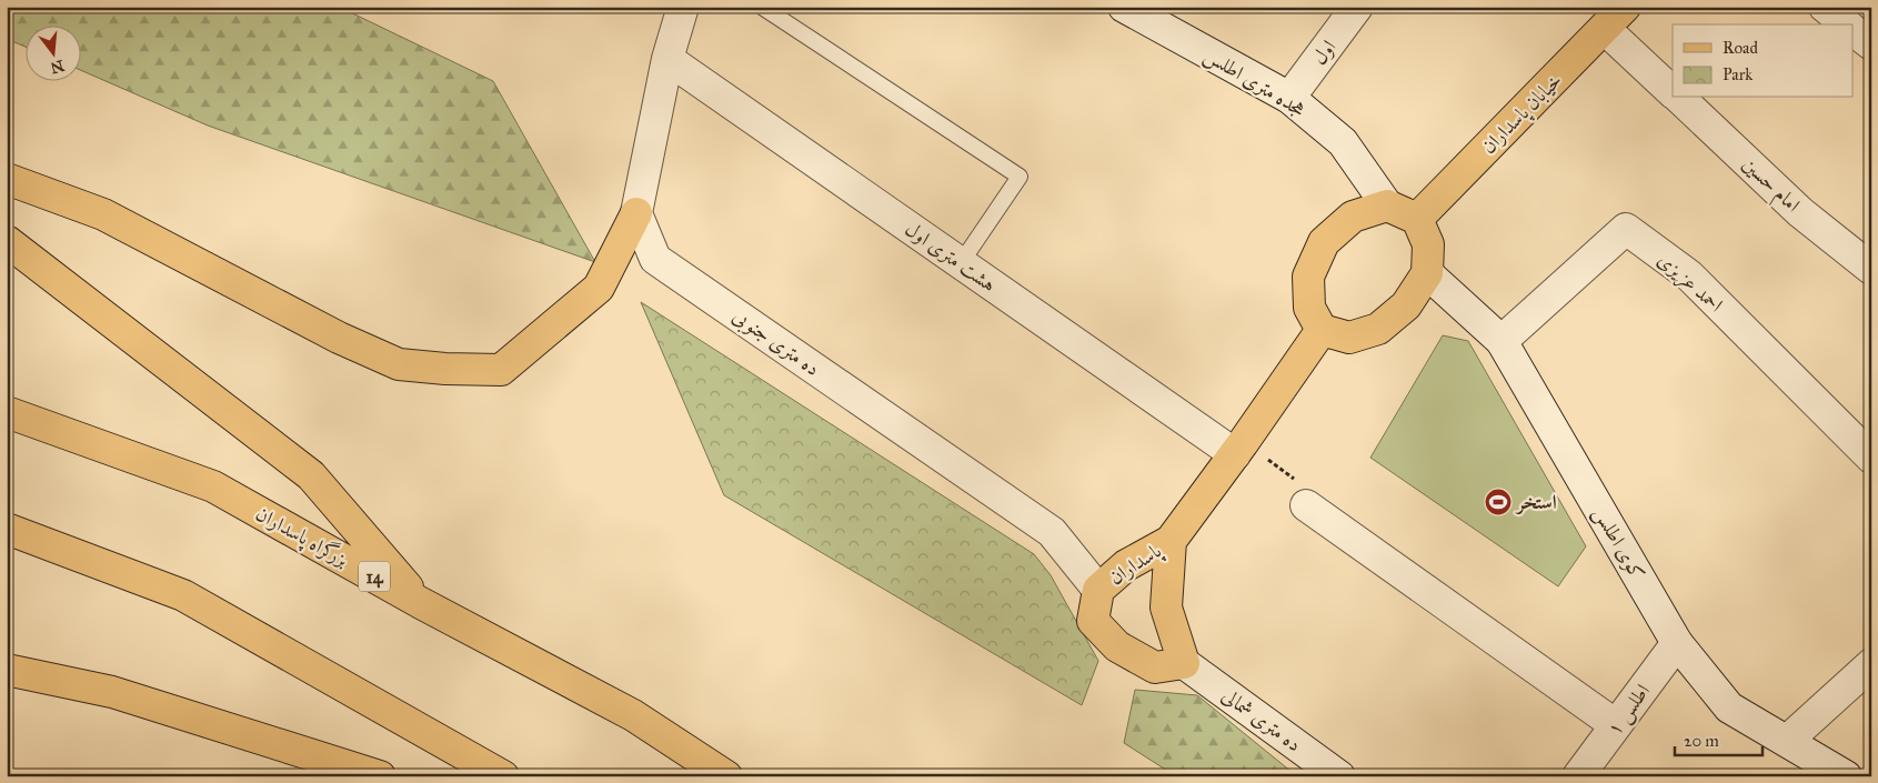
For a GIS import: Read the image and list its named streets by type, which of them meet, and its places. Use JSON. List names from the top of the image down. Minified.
{"streets":{"main road":["خیابان پاسداران","بزرگراه پاسداران","پاسداران","14"],"street":["اول","هجده متری اطلس","امام حسین","هشت متری اول","احمد عزیزی","ده متری جنوبی","کوی اطلس","اطلس ۱","ده متری شمالی"]},"crossings":[["اول","هجده متری اطلس"],["هجده متری اطلس","خیابان پاسداران"],["هجده متری اطلس","کوی اطلس"],["هجده متری اطلس","پاسداران"],["خیابان پاسداران","امام حسین"],["خیابان پاسداران","کوی اطلس"],["خیابان پاسداران","پاسداران"],["هشت متری اول","پاسداران"],["احمد عزیزی","کوی اطلس"],["ده متری جنوبی","پاسداران"],["کوی اطلس","پاسداران"],["کوی اطلس","اطلس ۱"],["پاسداران","ده متری شمالی"]],"places":{"sports":["استخر"]},"legend":["Road","Park"],"scale_bar":"20 m","north":"bottom"}
